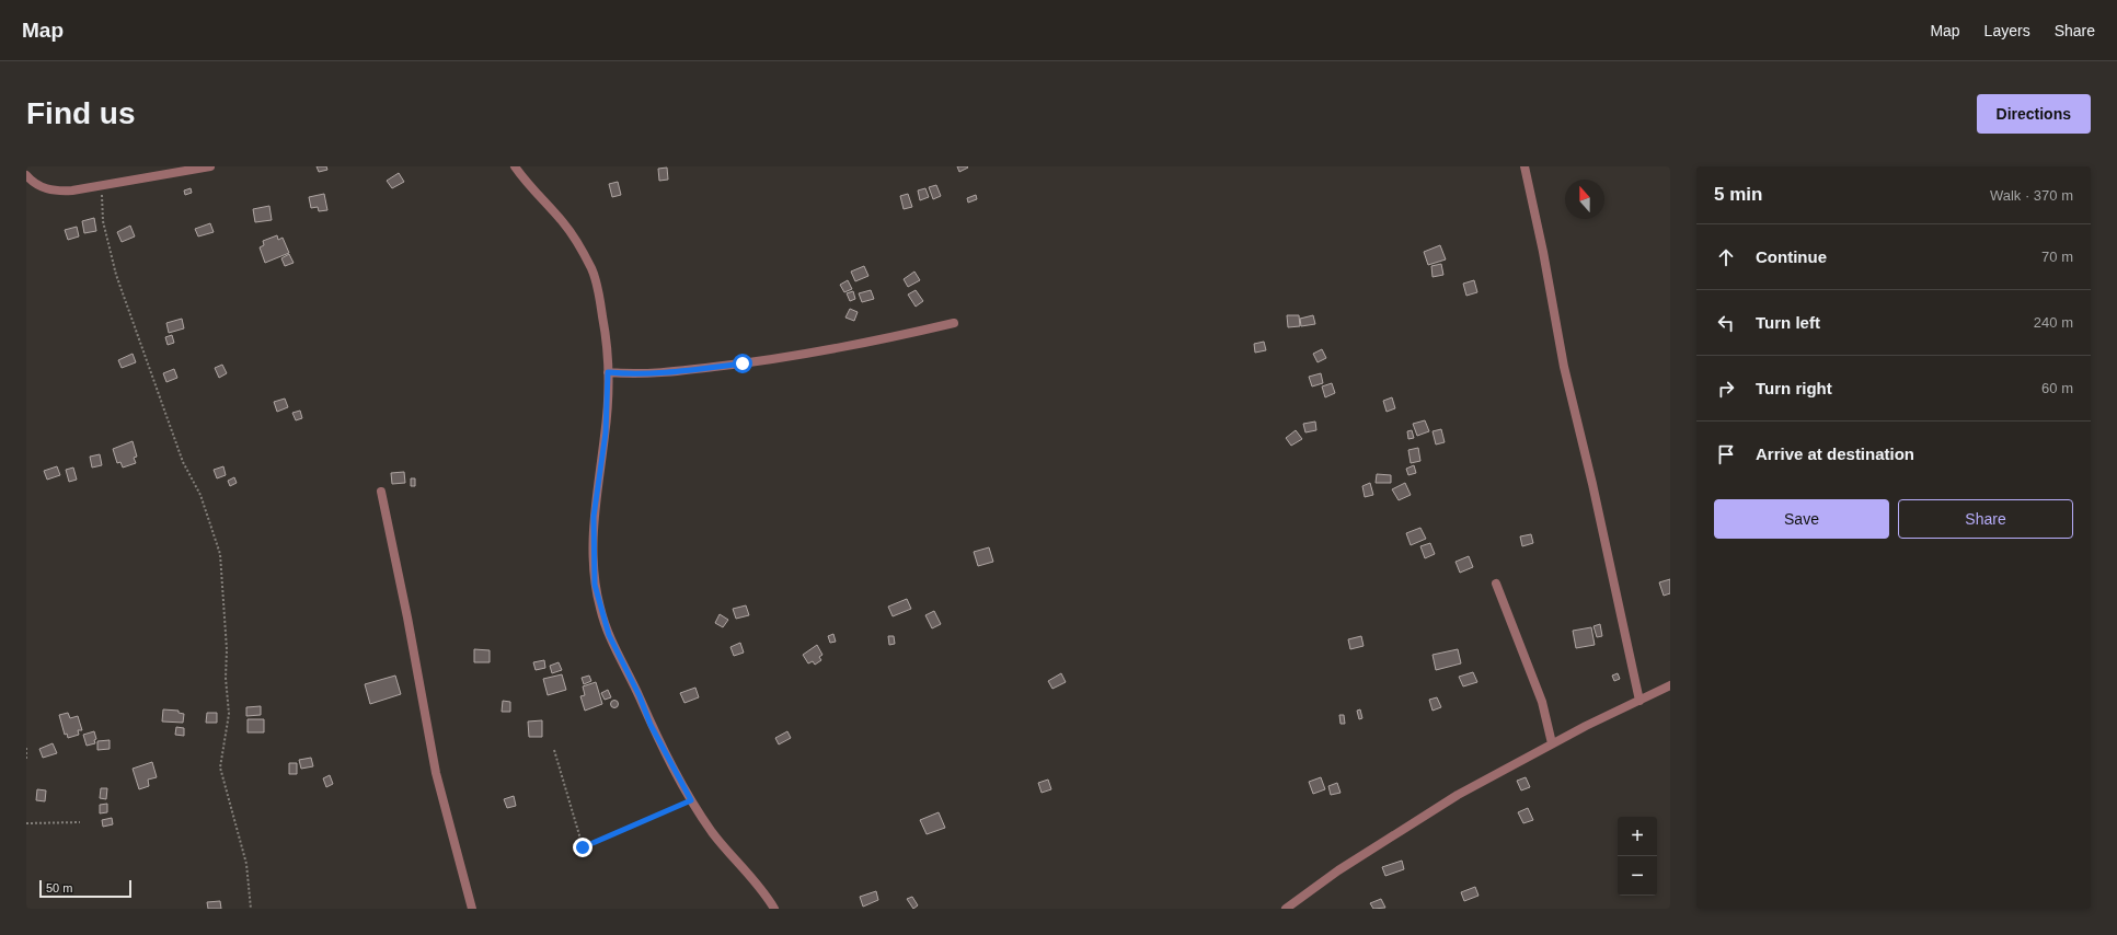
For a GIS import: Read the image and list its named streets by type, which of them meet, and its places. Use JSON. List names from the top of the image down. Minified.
{"scale_bar":"50 m","north":"top","page":{"header":"Map","nav":["Map","Layers","Share"],"buttons":["Directions",["Save","Share"]],"title":"Find us","heading":["5 min","Walk · 370 m"],"list":[["Continue","70 m"],["Turn left","240 m"],["Turn right","60 m"],"Arrive at destination"],"map_buttons":["+","−"],"scale":"50 m"}}
